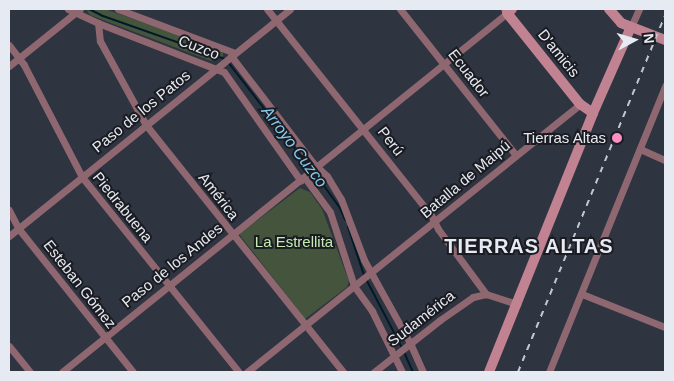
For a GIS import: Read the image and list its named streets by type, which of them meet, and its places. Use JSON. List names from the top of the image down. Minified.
{"streets":{"street":["Cuzco","D'amicis","Ecuador","Paso de los Patos","Perú","Batalla de Maipú","América","Piedrabuena","Paso de los Andes","Esteban Gómez","Sudamérica"]},"crossings":[["Cuzco","Paso de los Patos"],["Cuzco","Batalla de Maipú"],["Cuzco","América"],["Cuzco","Paso de los Andes"],["Cuzco","Sudamérica"],["D'amicis","Batalla de Maipú"],["D'amicis","Paso de los Andes"],["Ecuador","Batalla de Maipú"],["Ecuador","Paso de los Andes"],["Paso de los Patos","Perú"],["Paso de los Patos","América"],["Paso de los Patos","Piedrabuena"],["Paso de los Patos","Esteban Gómez"],["Perú","Batalla de Maipú"],["Perú","Paso de los Andes"],["Perú","Sudamérica"],["América","Paso de los Andes"],["Piedrabuena","Paso de los Andes"],["Paso de los Andes","Esteban Gómez"]],"districts":["TIERRAS ALTAS"],"water":["Arroyo Cuzco"],"parks":["La Estrellita"],"places":["Tierras Altas"],"north":"right"}
